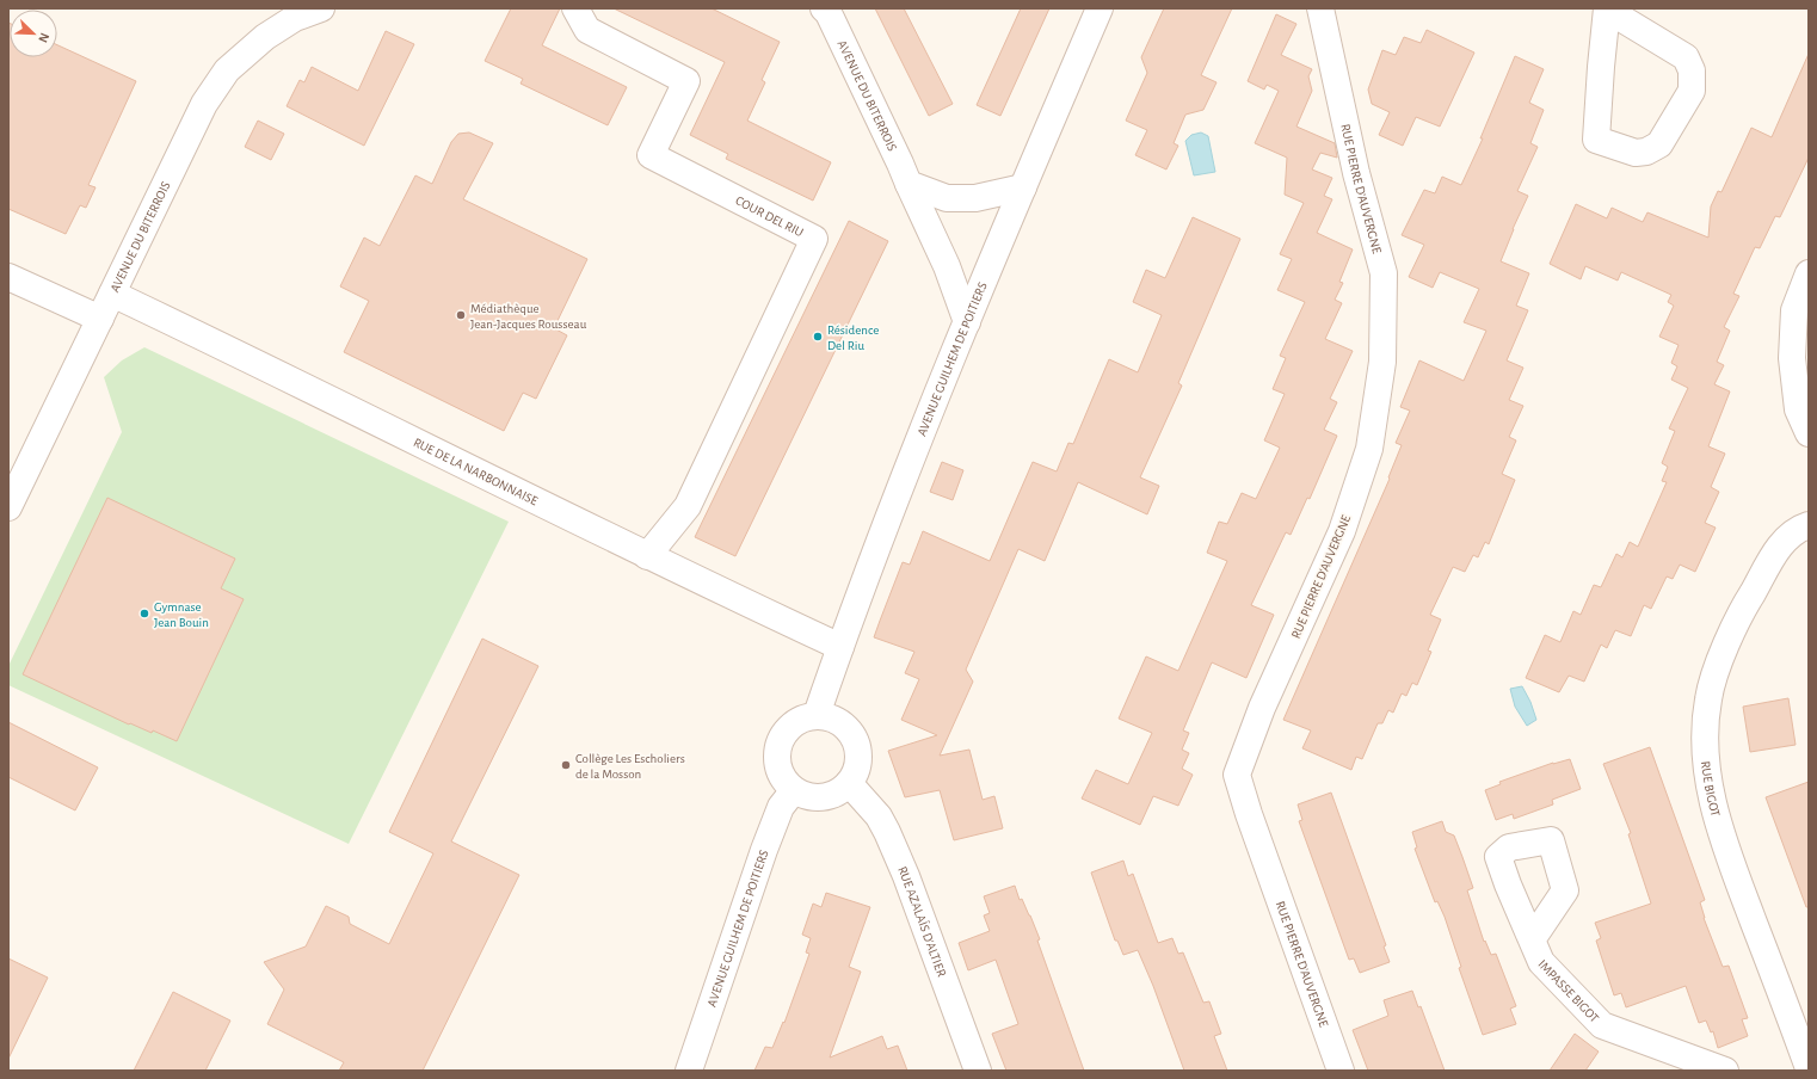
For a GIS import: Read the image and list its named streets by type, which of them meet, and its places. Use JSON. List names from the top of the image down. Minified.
{"streets":{"street":["AVENUE DU BITERROIS","RUE PIERRE D'AUVERGNE","COUR DEL RIU","AVENUE GUILHEM DE POITIERS","RUE DE LA NARBONNAISE","RUE BIGOT","RUE AZALAÏS D'ALTIER","IMPASSE BIGOT"]},"crossings":[["AVENUE DU BITERROIS","AVENUE GUILHEM DE POITIERS"],["AVENUE DU BITERROIS","RUE DE LA NARBONNAISE"],["COUR DEL RIU","RUE DE LA NARBONNAISE"],["AVENUE GUILHEM DE POITIERS","RUE DE LA NARBONNAISE"],["AVENUE GUILHEM DE POITIERS","RUE AZALAÏS D'ALTIER"]],"places":["Médiathèque Jean-Jacques Rousseau","Résidence Del Riu","Gymnase Jean Bouin","Collège Les Escholiers de la Mosson"],"north":"bottom right"}
